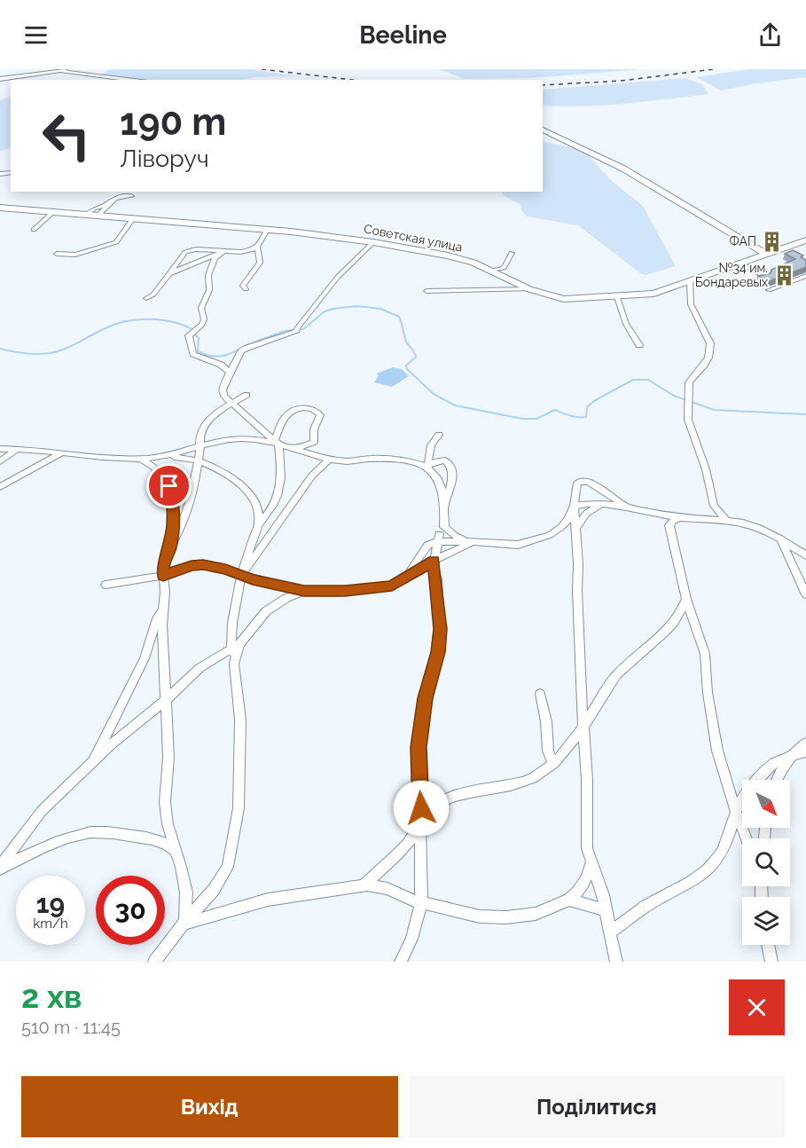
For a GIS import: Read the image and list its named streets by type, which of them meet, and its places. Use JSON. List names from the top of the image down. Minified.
{"streets":{"main road":["Советская улица"]},"places":{"building":["ФАП","№34 им. Бондаревых"]},"north":"bottom right","page":{"header":"Beeline","turn":["190 m","Ліворуч"],"speed":"19 km/h","limit":"30","heading":["2 хв","510 m · 11:45"],"buttons":["Вихід","Поділитися"]}}
